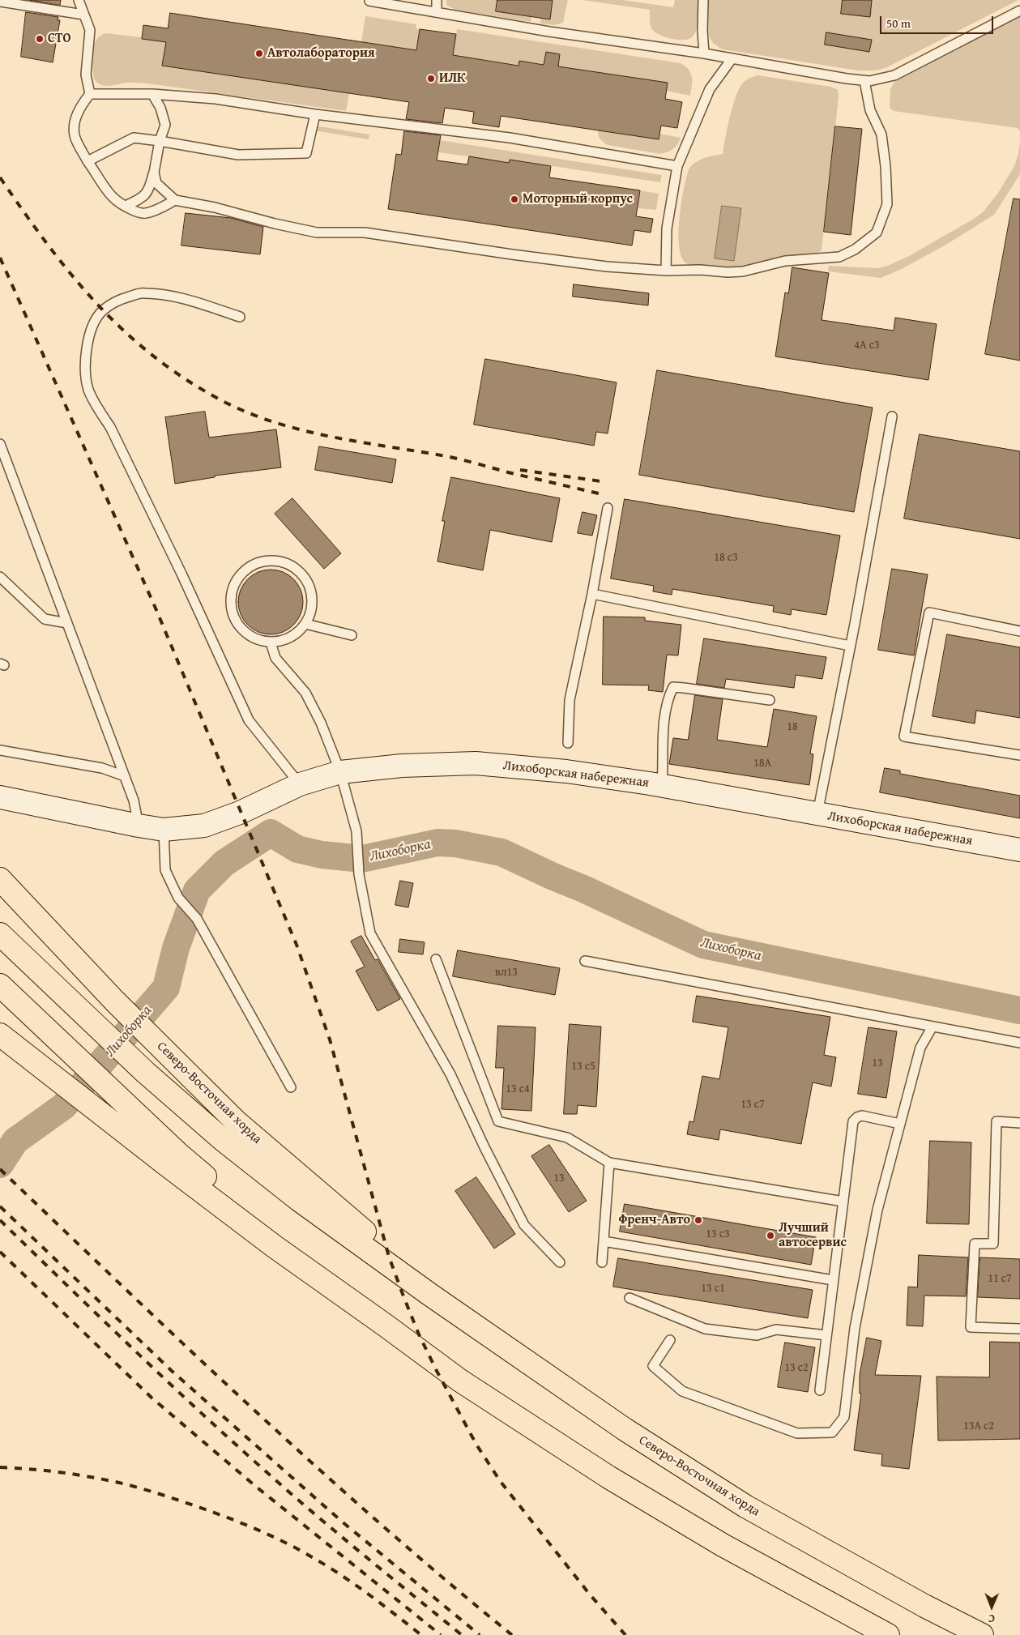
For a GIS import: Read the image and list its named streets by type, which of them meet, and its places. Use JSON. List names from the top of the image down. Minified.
{"streets":{"main road":["Северо-Восточная хорда"],"street":["Лихоборская набережная"]},"water":["Лихоборка"],"places":["СТО","Автолаборатория","ИЛК","Моторный корпус","Френч-Авто","Лучший автосервис"],"house_numbers":["4А с3","18 с3","18","18А","вл13","13","13 с5","13 с4","13 с7","13","13 с3","11 с7","13 с1","13 с2","13А с2"],"scale_bar":"50 m","north":"bottom"}
